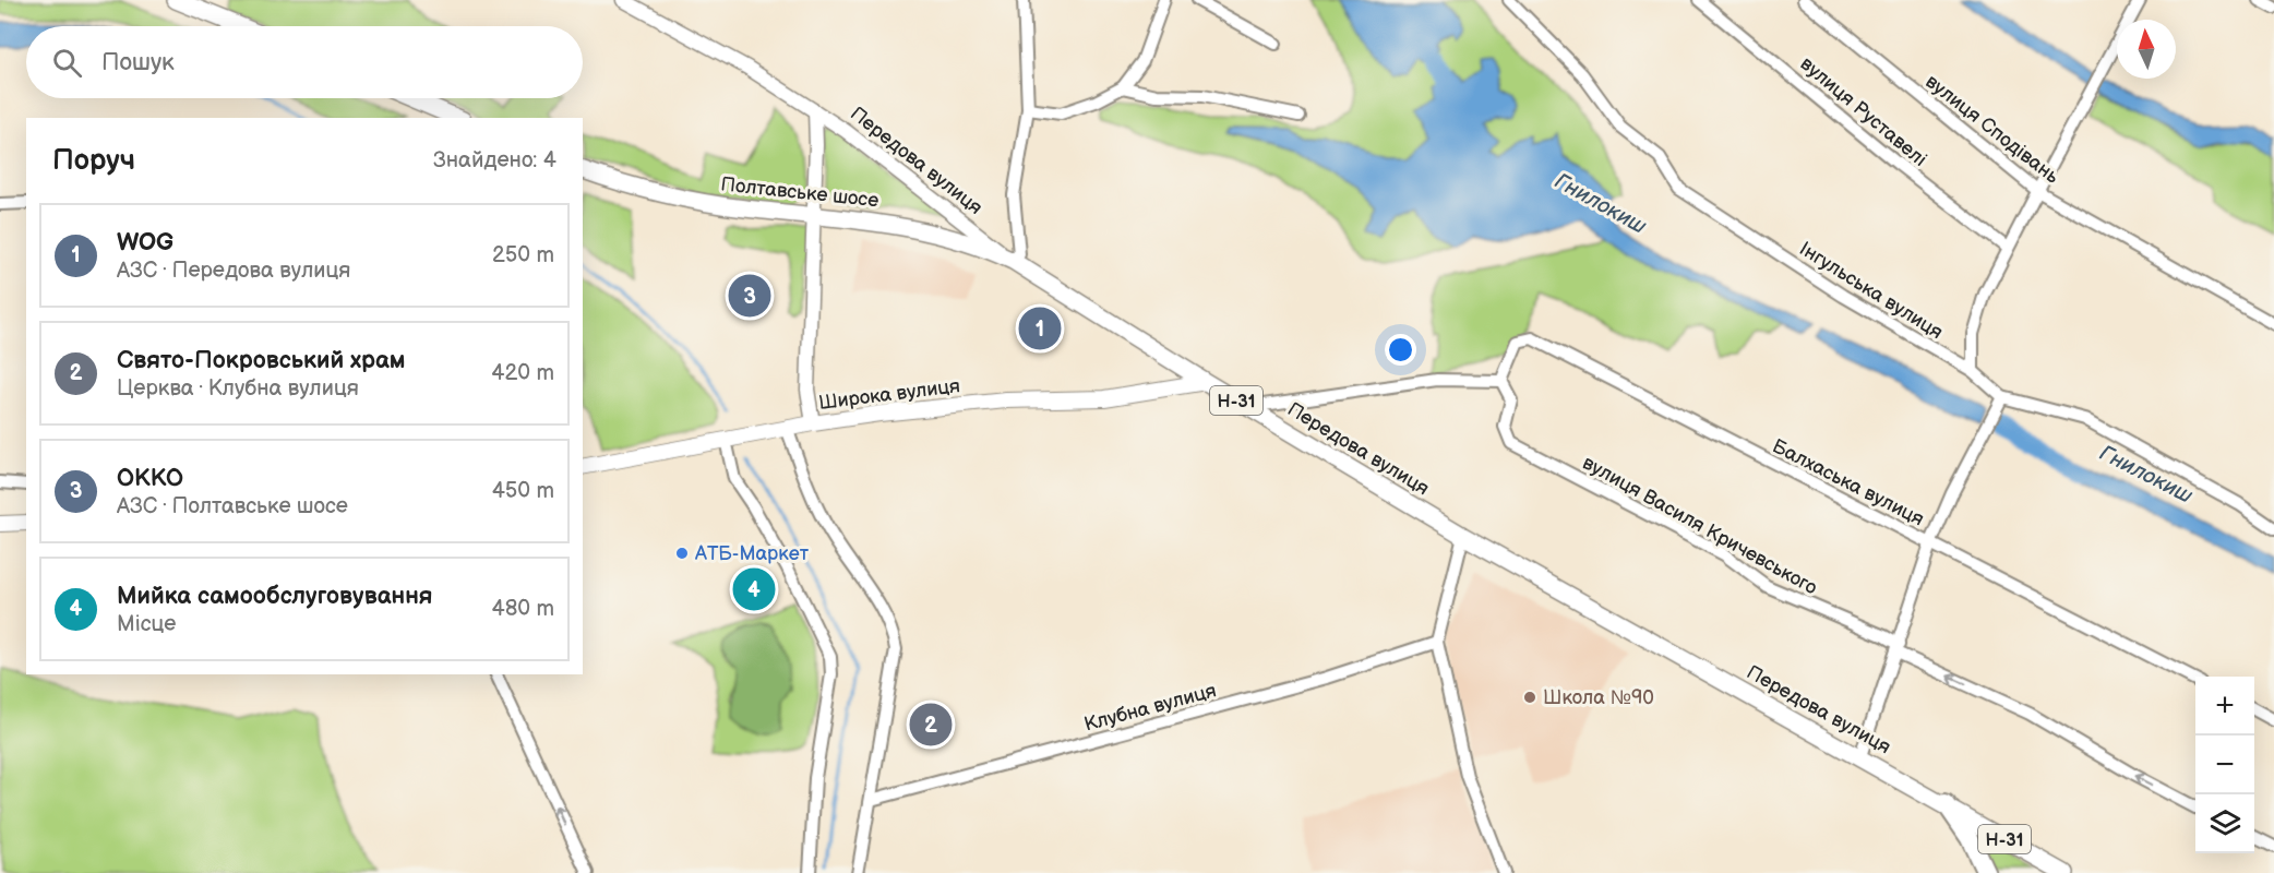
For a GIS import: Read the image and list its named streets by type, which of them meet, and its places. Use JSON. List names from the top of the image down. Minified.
{"streets":{"main road":["Передова вулиця","Полтавське шосе","Широка вулиця","Н-31"],"street":["вулиця Руставелі","вулиця Сподівань","Інгульська вулиця","Балхаська вулиця","вулиця Василя Кричевського","Клубна вулиця"]},"crossings":[["Передова вулиця","Полтавське шосе"],["Передова вулиця","Широка вулиця"],["Балхаська вулиця","вулиця Василя Кричевського"]],"one_way":["вулиця Василя Кричевського"],"water":["Гнилокиш"],"places":["АТБ-Маркет","Школа №90"],"north":"top","page":{"search":"Пошук","heading":["Поруч","Знайдено: 4"],"list":[{"mark":"1","name":"WOG","note":"АЗС · Передова вулиця","value":"250 m"},{"mark":"2","name":"Свято-Покровський храм","note":"Церква · Клубна вулиця","value":"420 m"},{"mark":"3","name":"ОККО","note":"АЗС · Полтавське шосе","value":"450 m"},{"mark":"4","name":"Мийка самообслуговування","note":"Місце","value":"480 m"}],"pins":["3","1","4","2"],"map_buttons":["+","−"]}}
